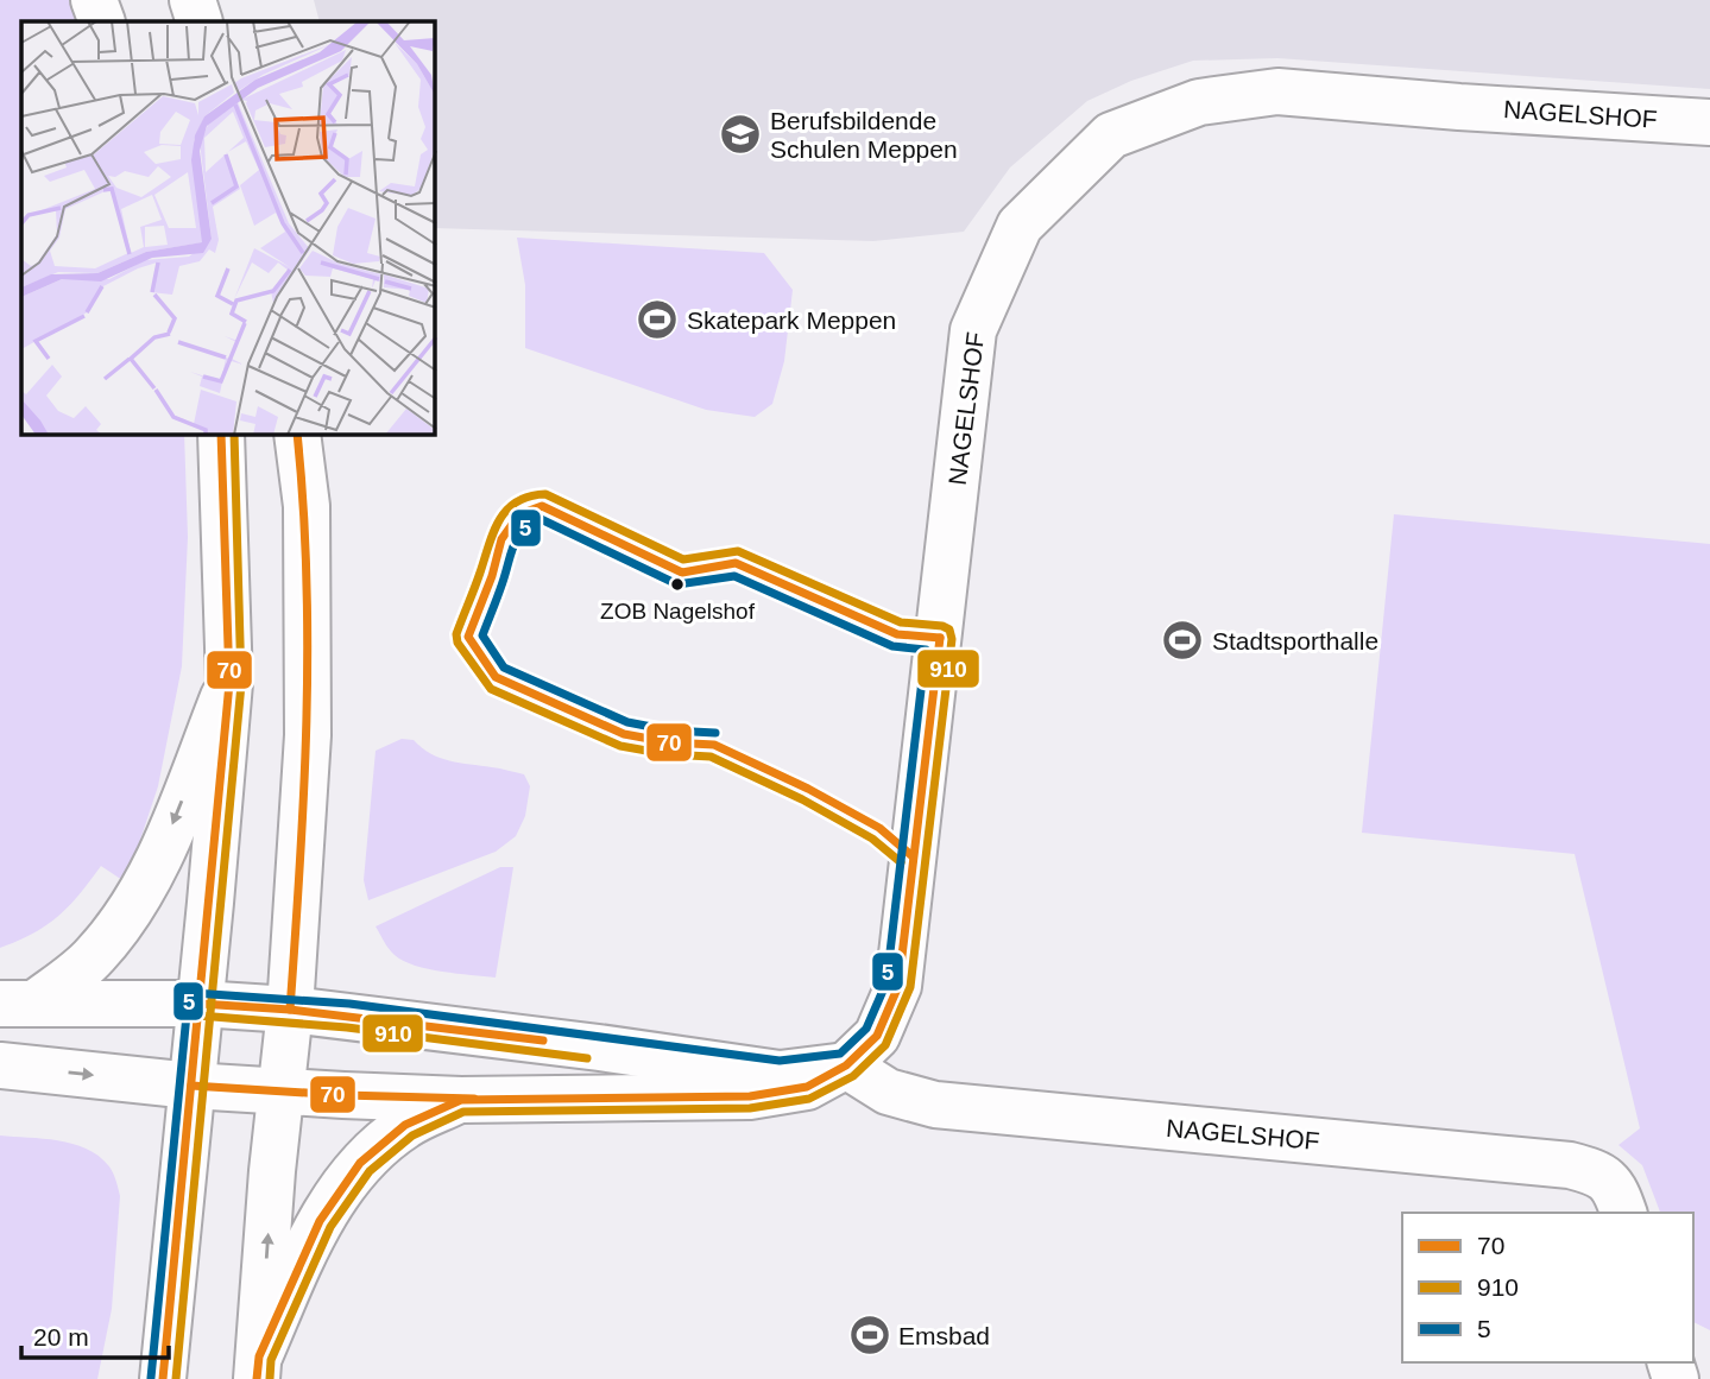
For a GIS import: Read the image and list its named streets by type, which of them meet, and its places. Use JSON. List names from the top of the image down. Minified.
{"streets":{"street":["NAGELSHOF"]},"places":{"school or university":["Berufsbildende Schulen Meppen"],"sports":["Skatepark Meppen","Stadtsporthalle","Emsbad"],"other":["ZOB Nagelshof"]},"lines":["transit line 70","transit line 910","transit line 5"],"legend":["70","910","5"],"scale_bar":"20 m"}
